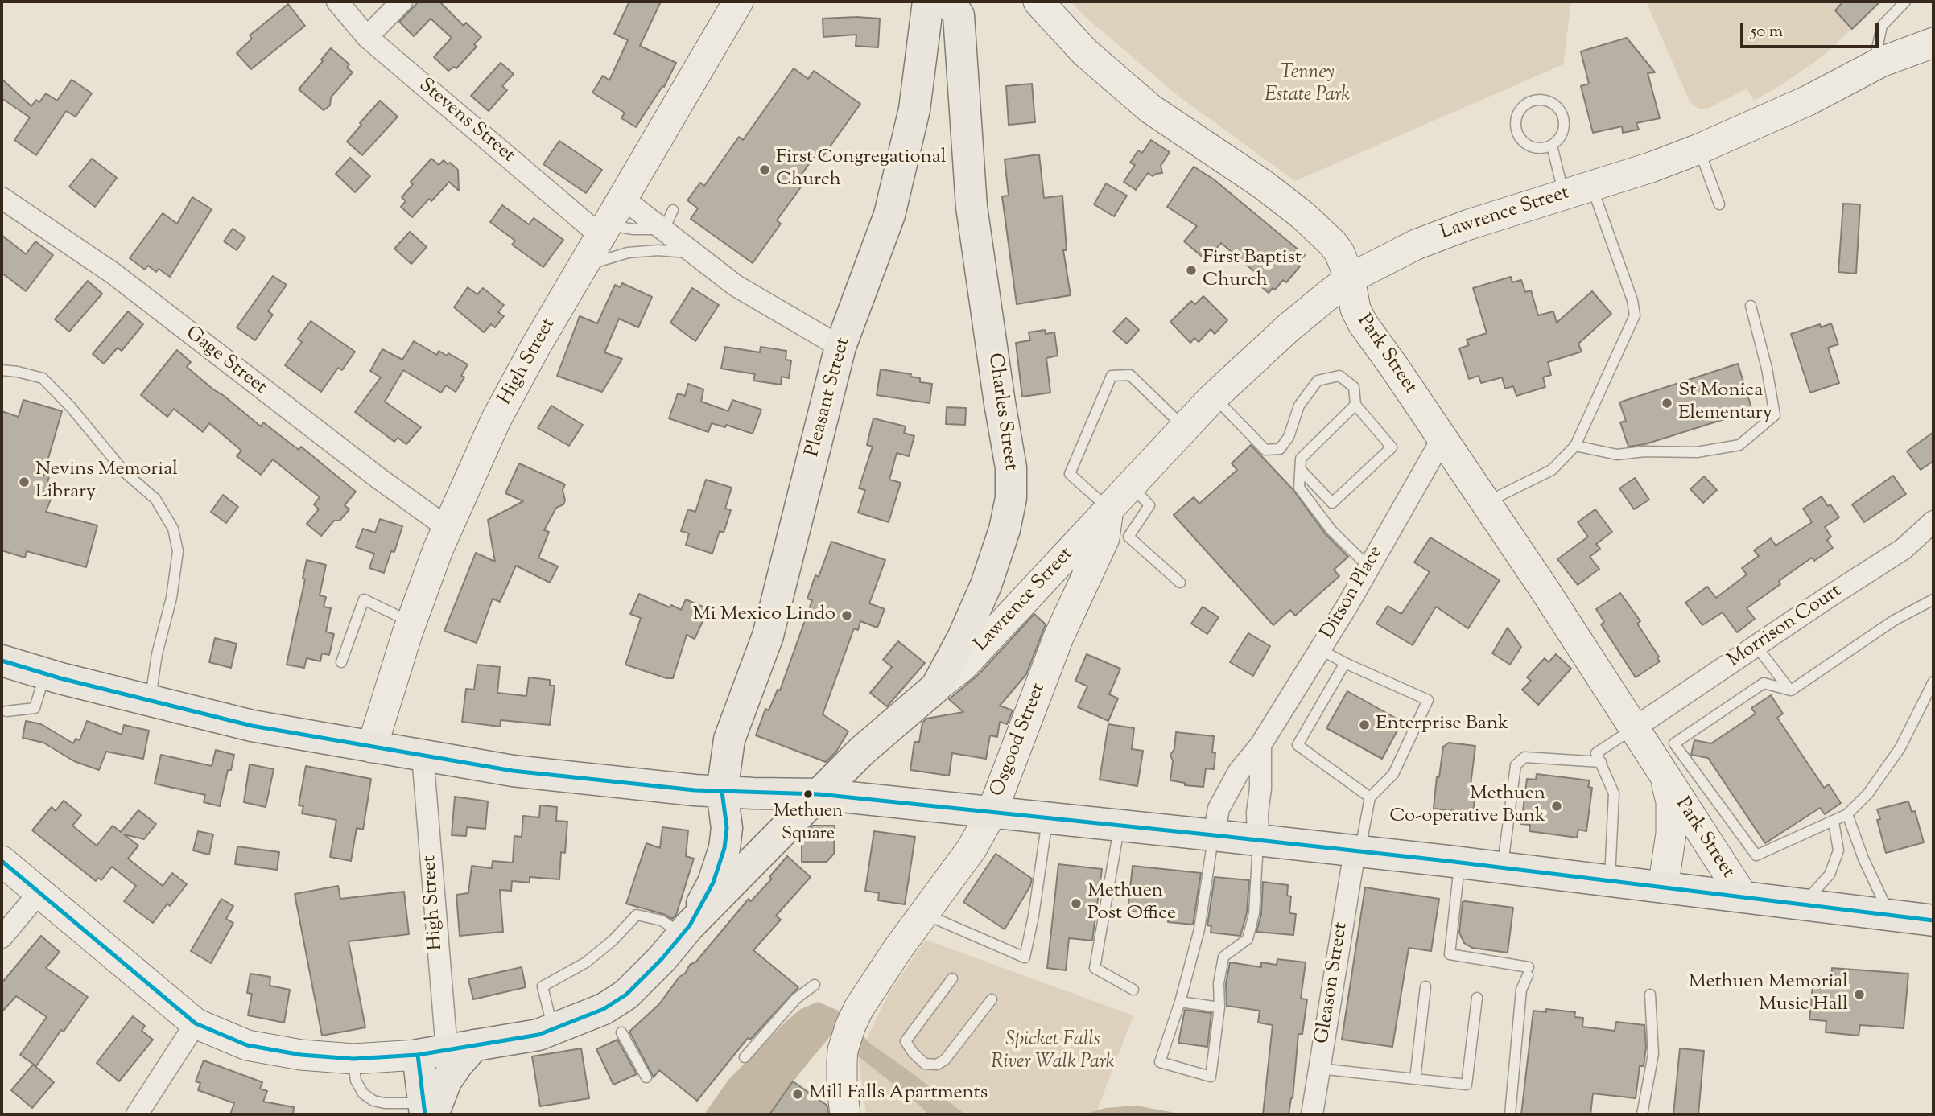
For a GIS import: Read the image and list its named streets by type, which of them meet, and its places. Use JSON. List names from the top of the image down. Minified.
{"streets":{"main road":["Lawrence Street","Park Street","High Street","Pleasant Street","Charles Street","Osgood Street"],"street":["Stevens Street","Gage Street","Ditson Place","Morrison Court","Gleason Street"]},"crossings":[["Stevens Street","High Street"],["Lawrence Street","Park Street"],["Lawrence Street","Charles Street"],["Lawrence Street","Osgood Street"],["Park Street","Ditson Place"],["Park Street","Morrison Court"],["Gage Street","High Street"]],"parks":["Tenney Estate Park","Spicket Falls River Walk Park"],"places":["First Congregational Church","First Baptist Church","St Monica Elementary","Nevins Memorial Library","Mi Mexico Lindo","Enterprise Bank","Methuen Square","Methuen Co-operative Bank","Methuen Post Office","Methuen Memorial Music Hall","Mill Falls Apartments"],"scale_bar":"50 m"}
